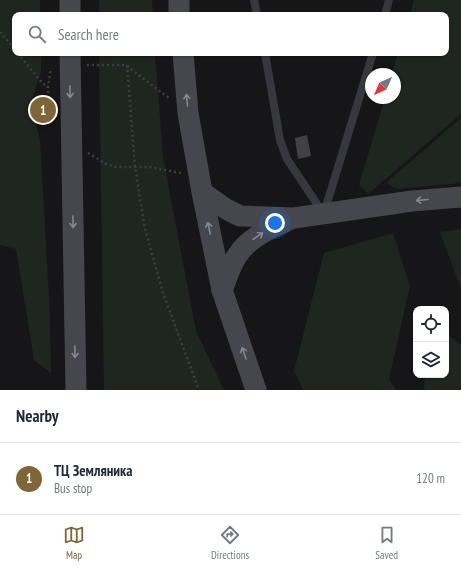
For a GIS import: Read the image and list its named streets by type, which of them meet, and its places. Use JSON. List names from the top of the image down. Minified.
{"north":"bottom left","page":{"search":"Search here","pins":"1","heading":"Nearby","list":[{"mark":"1","name":"ТЦ Земляника","note":"Bus stop","value":"120 m"}],"nav":["Map","Directions","Saved"]}}
